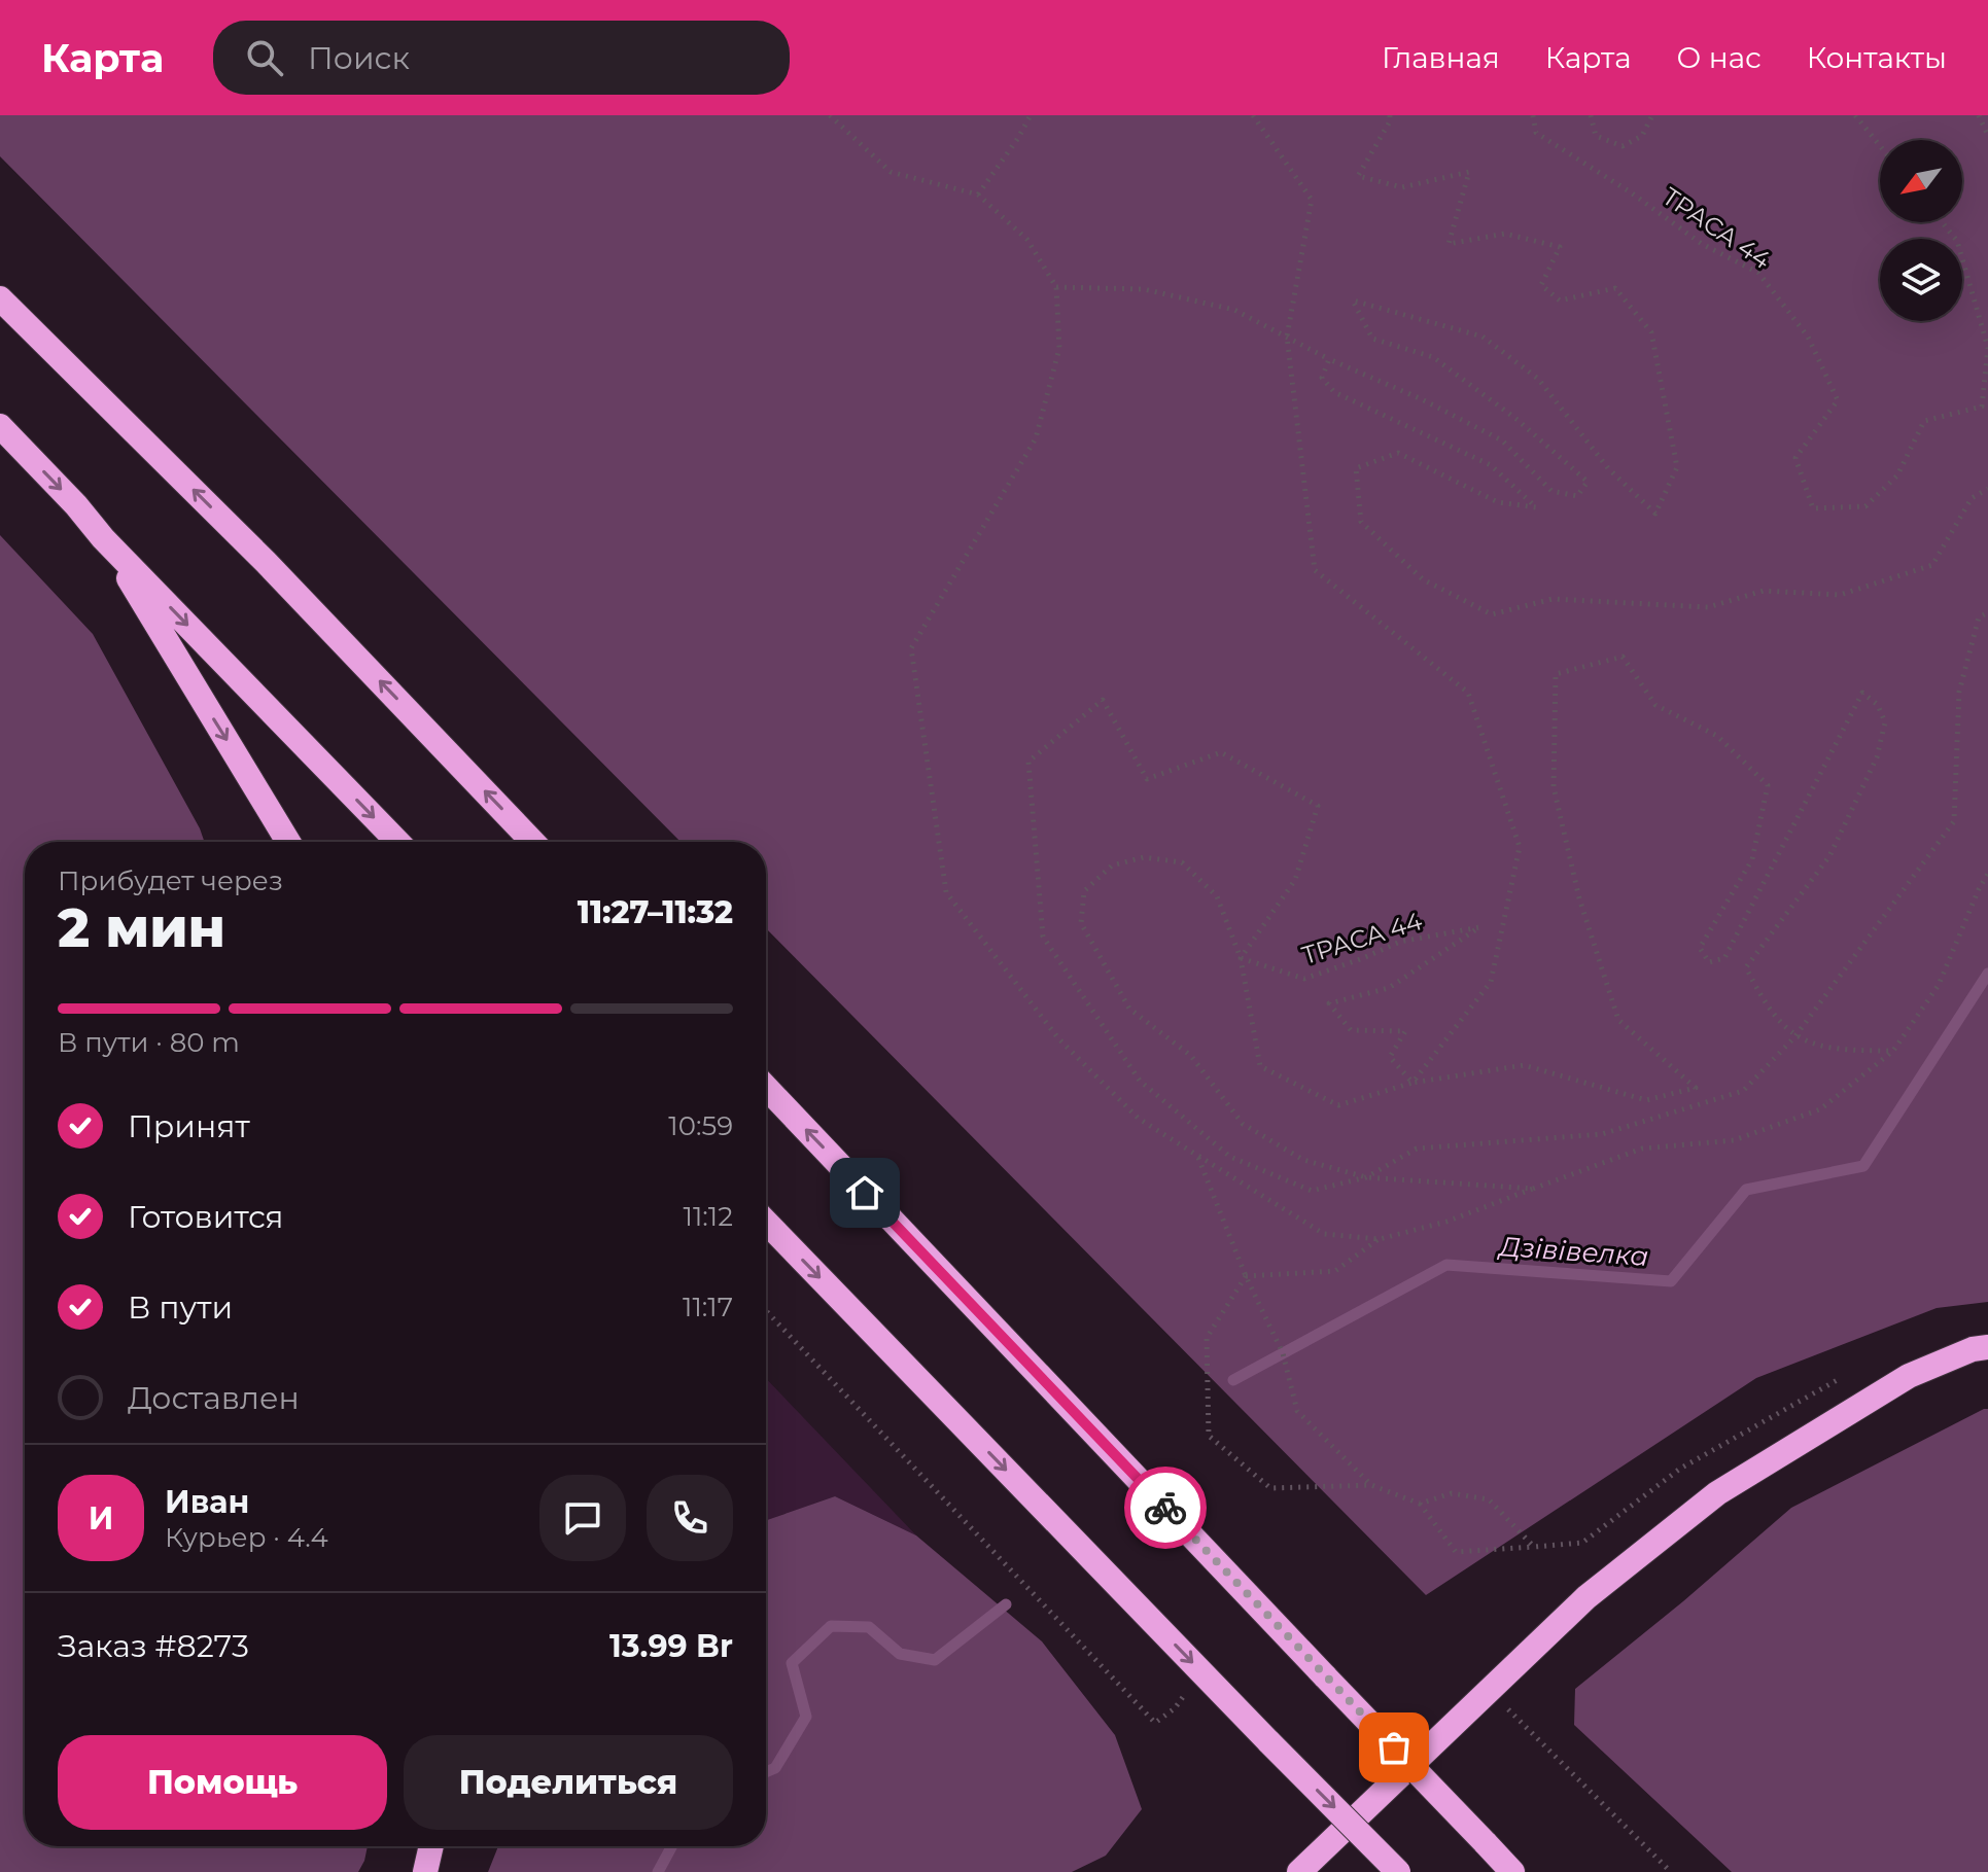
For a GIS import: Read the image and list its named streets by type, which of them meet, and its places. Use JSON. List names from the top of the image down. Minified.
{"streets":{"path":["ТРАСА 44"]},"water":["Дзівівелка"],"north":"bottom left","page":{"header":"Карта","search":"Поиск","nav":["Главная","Карта","О нас","Контакты"],"heading":["2 мин","Прибудет через","11:27–11:32"],"panel":["Иван","Курьер · 4.4","Заказ #8273","13.99 Br"],"bar":"В пути · 80 m","list":[["Принят","10:59"],["Готовится","11:12"],["В пути","11:17"],"Доставлен"],"round":"И","buttons":["Помощь","Поделиться"]}}
